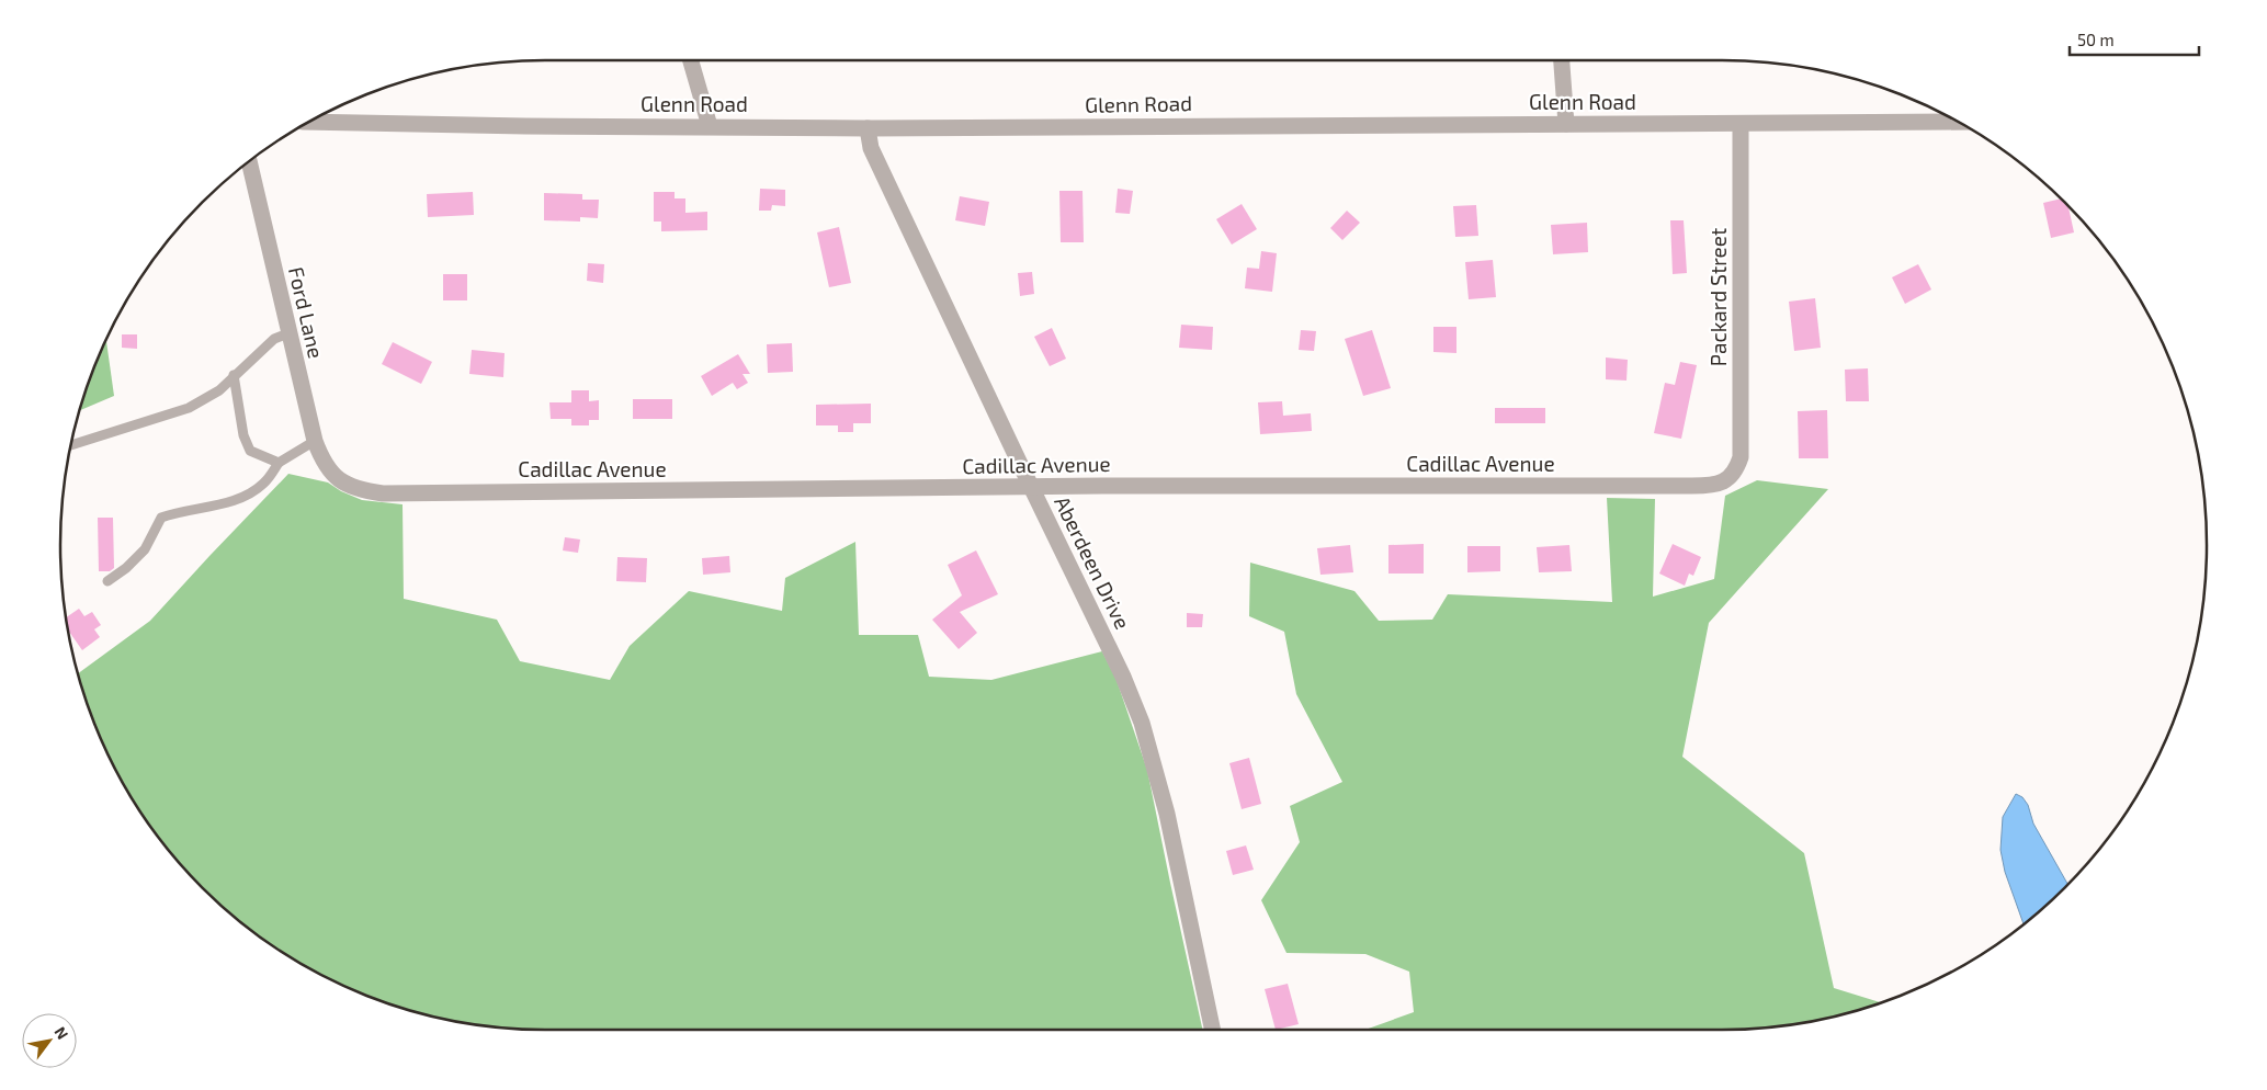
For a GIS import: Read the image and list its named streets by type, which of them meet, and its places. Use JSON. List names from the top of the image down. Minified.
{"streets":{"street":["Glenn Road","Packard Street","Ford Lane","Cadillac Avenue","Aberdeen Drive"]},"crossings":[["Glenn Road","Packard Street"],["Glenn Road","Aberdeen Drive"],["Packard Street","Cadillac Avenue"],["Ford Lane","Cadillac Avenue"],["Cadillac Avenue","Aberdeen Drive"]],"scale_bar":"50 m","north":"top right"}
